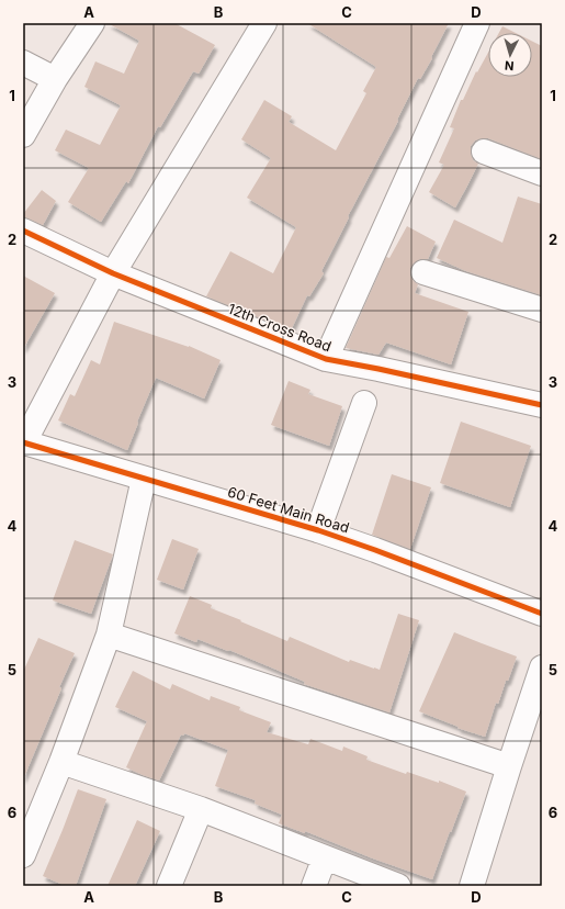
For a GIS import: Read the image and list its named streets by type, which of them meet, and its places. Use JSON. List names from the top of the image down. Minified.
{"streets":{"street":["12th Cross Road","60 Feet Main Road"]},"north":"bottom","grid":{"columns":["A","B","C","D"],"rows":["1","2","3","4","5","6"]}}
